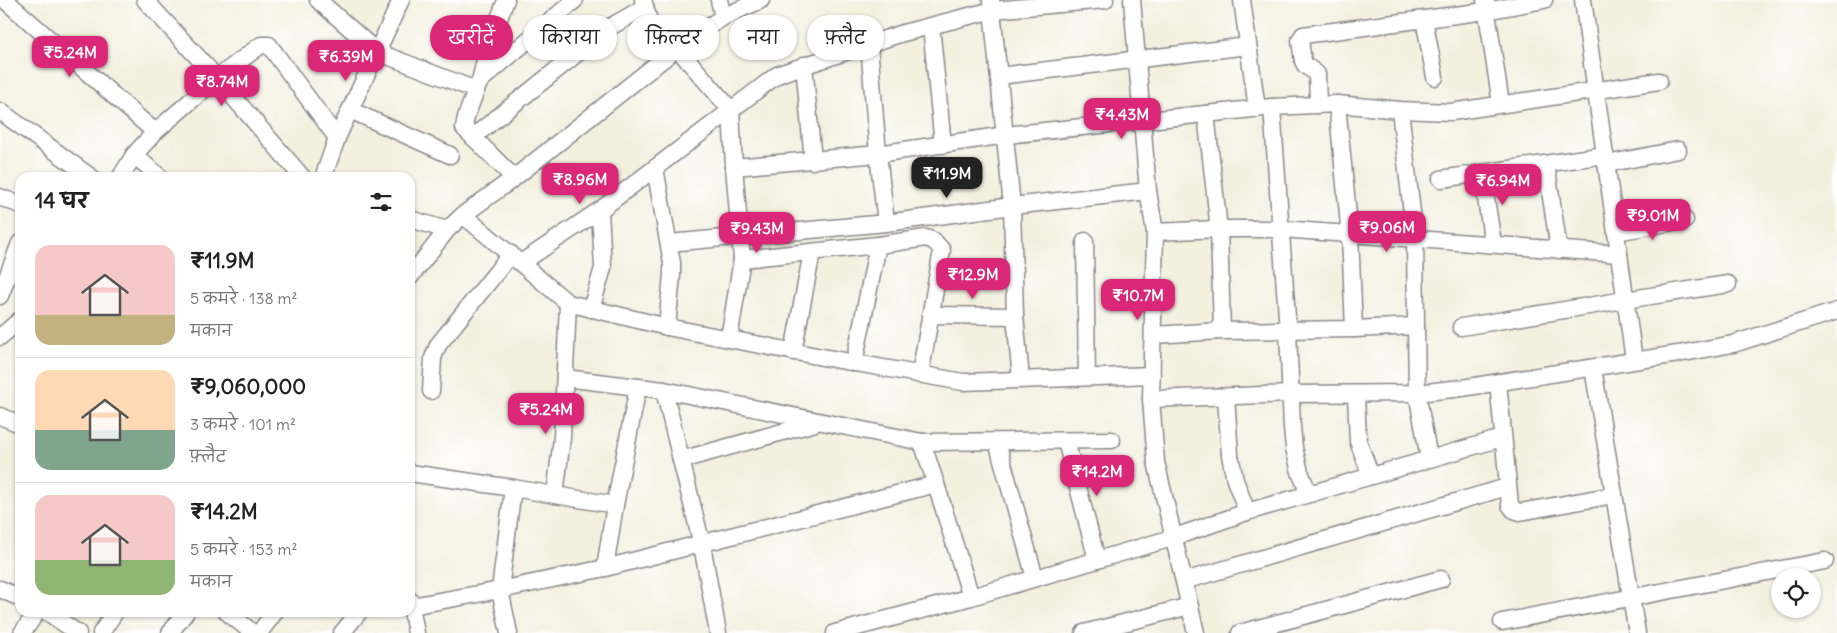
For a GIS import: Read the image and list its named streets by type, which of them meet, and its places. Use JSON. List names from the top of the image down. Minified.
{"page":{"chip":["खरीदें","किराया","फ़िल्टर","नया","फ़्लैट"],"price":["₹5.24M","₹6.39M","₹8.74M","₹4.43M","₹11.9M","₹8.96M","₹6.94M","₹9.01M","₹9.06M","₹9.43M","₹12.9M","₹10.7M","₹5.24M","₹14.2M"],"heading":"14 घर","list":[{"name":"₹11.9M","note":"5 कमरे · 138 m² · मकान"},{"name":"₹9,060,000","note":"3 कमरे · 101 m² · फ़्लैट"},{"name":"₹14.2M","note":"5 कमरे · 153 m² · मकान"}]}}
